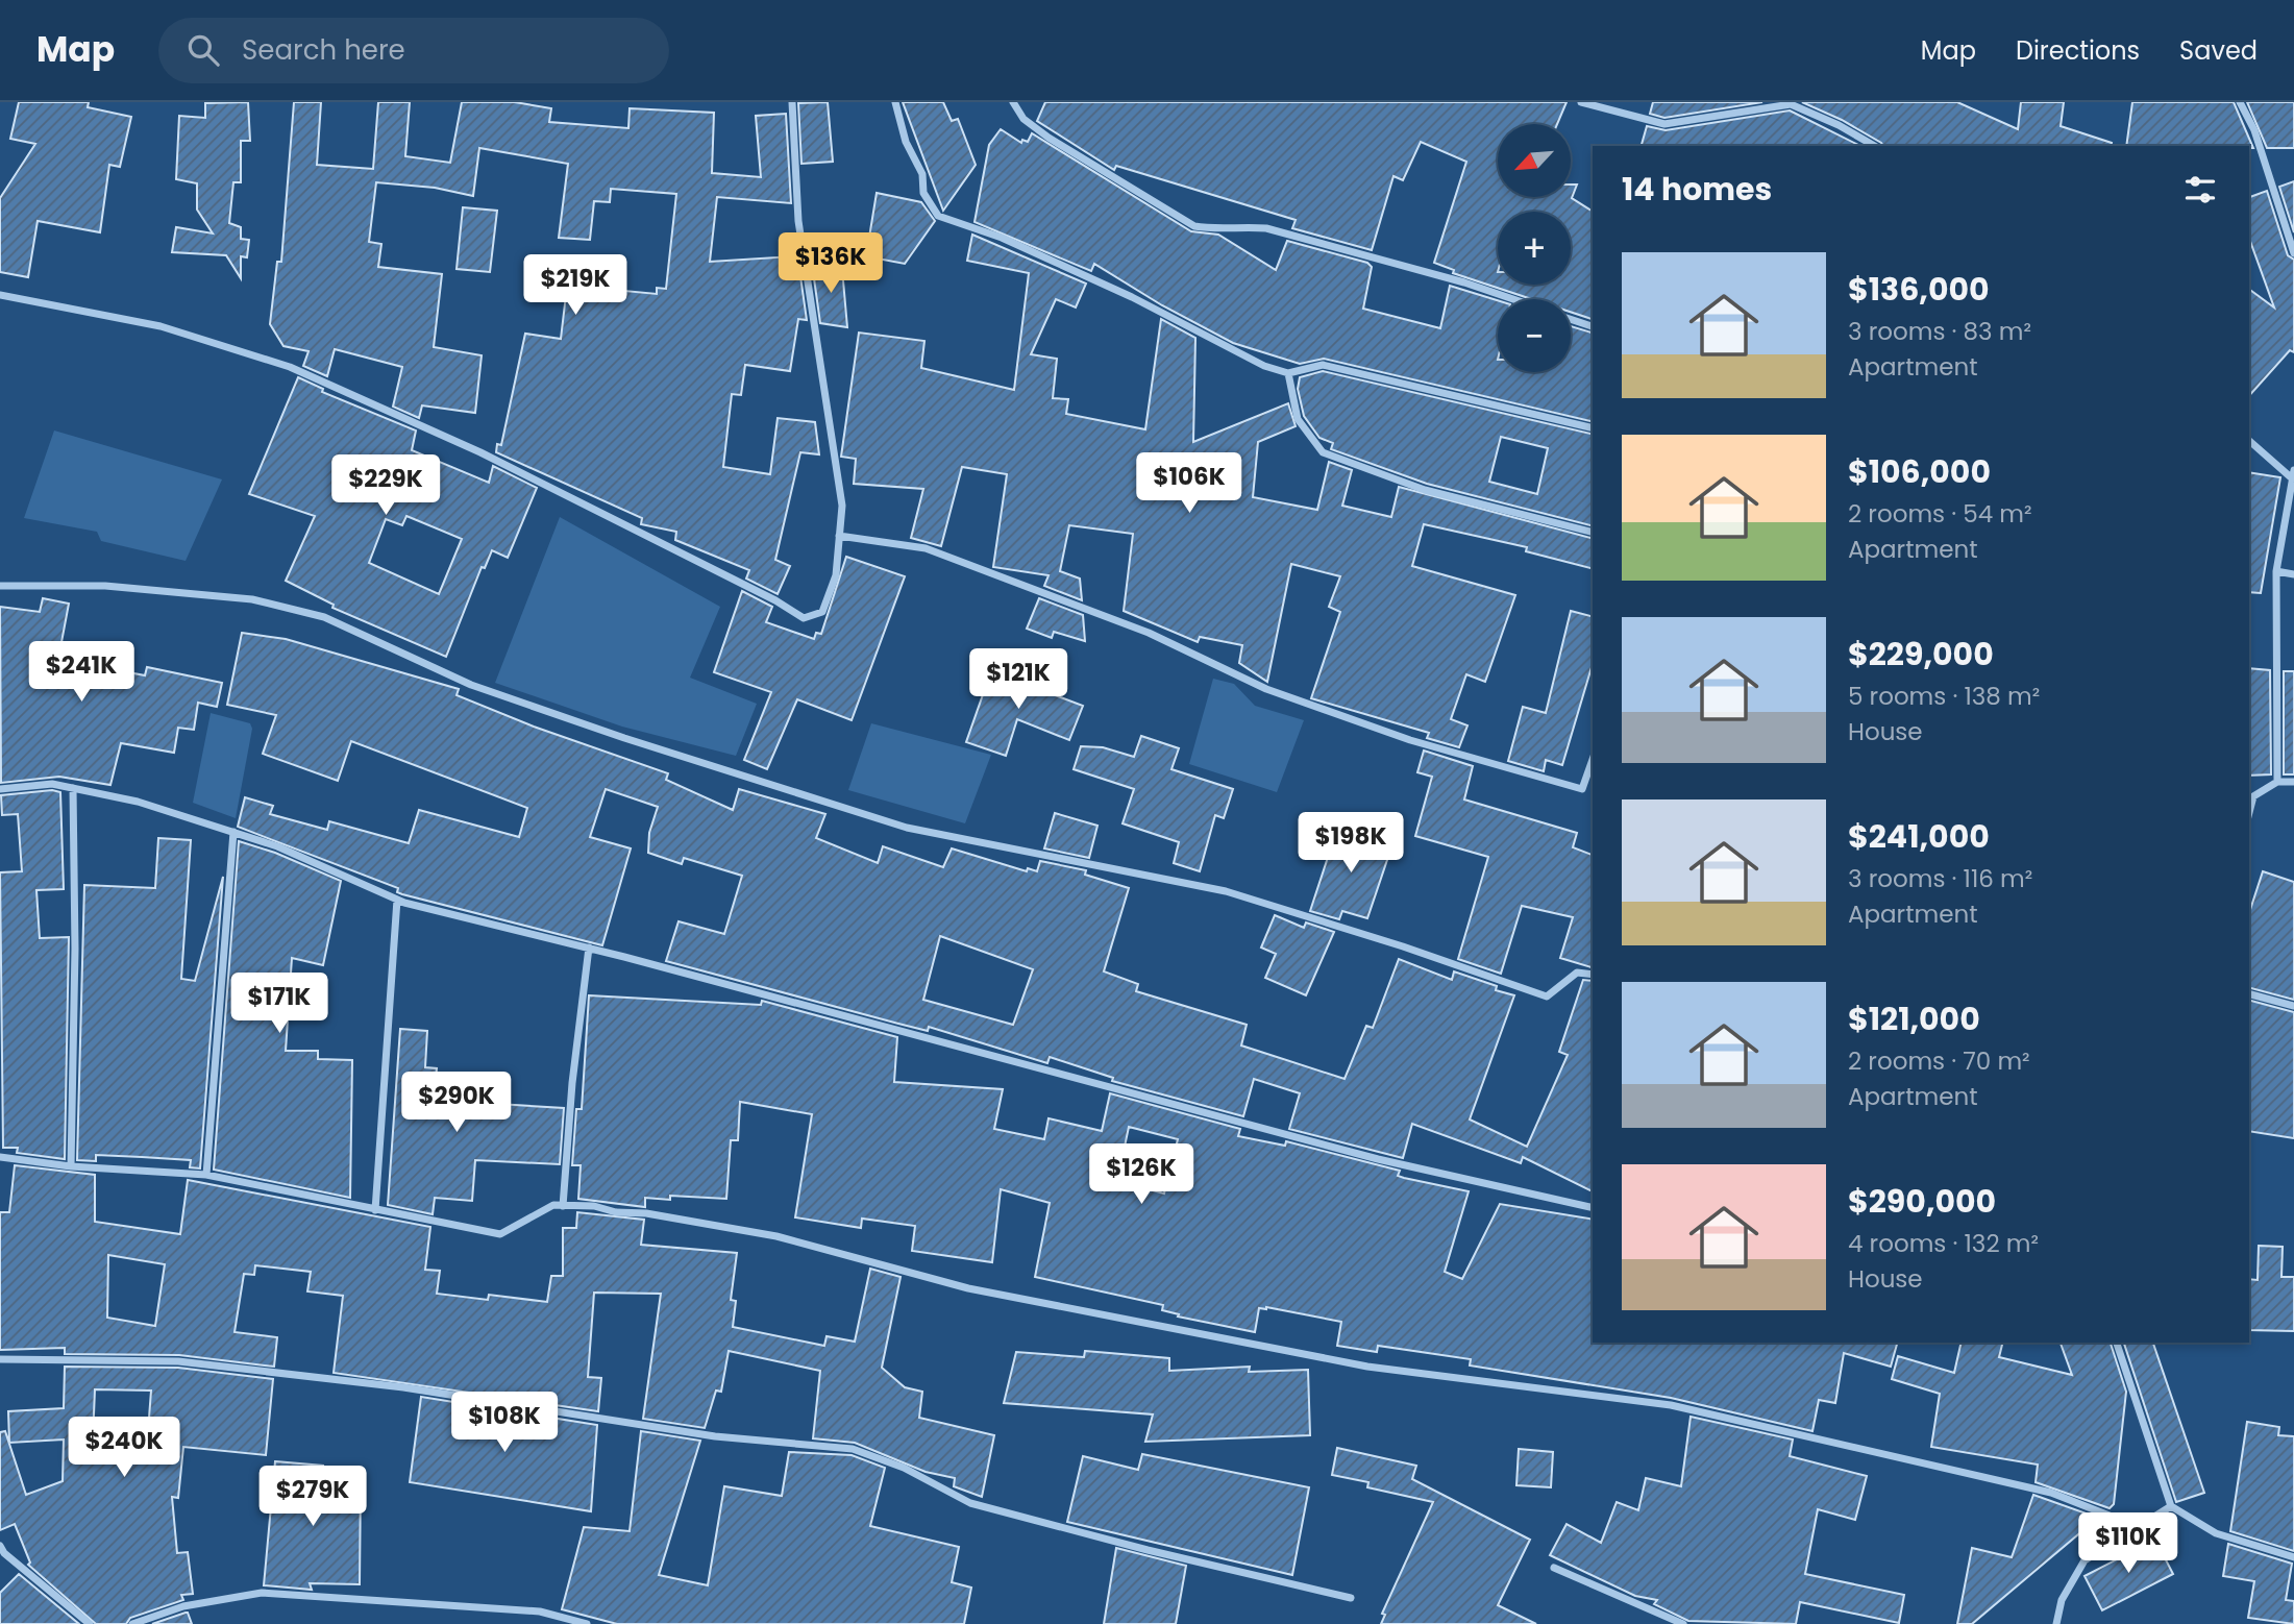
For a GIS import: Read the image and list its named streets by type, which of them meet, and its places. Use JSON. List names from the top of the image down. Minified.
{"north":"bottom left","page":{"header":"Map","search":"Search here","nav":["Map","Directions","Saved"],"map_buttons":["+","−"],"heading":"14 homes","price":["$136K","$219K","$106K","$229K","$241K","$121K","$198K","$171K","$290K","$126K","$108K","$240K","$279K","$110K"],"list":[{"name":"$136,000","note":"3 rooms · 83 m² · Apartment"},{"name":"$106,000","note":"2 rooms · 54 m² · Apartment"},{"name":"$229,000","note":"5 rooms · 138 m² · House"},{"name":"$241,000","note":"3 rooms · 116 m² · Apartment"},{"name":"$121,000","note":"2 rooms · 70 m² · Apartment"},{"name":"$290,000","note":"4 rooms · 132 m² · House"}]}}
